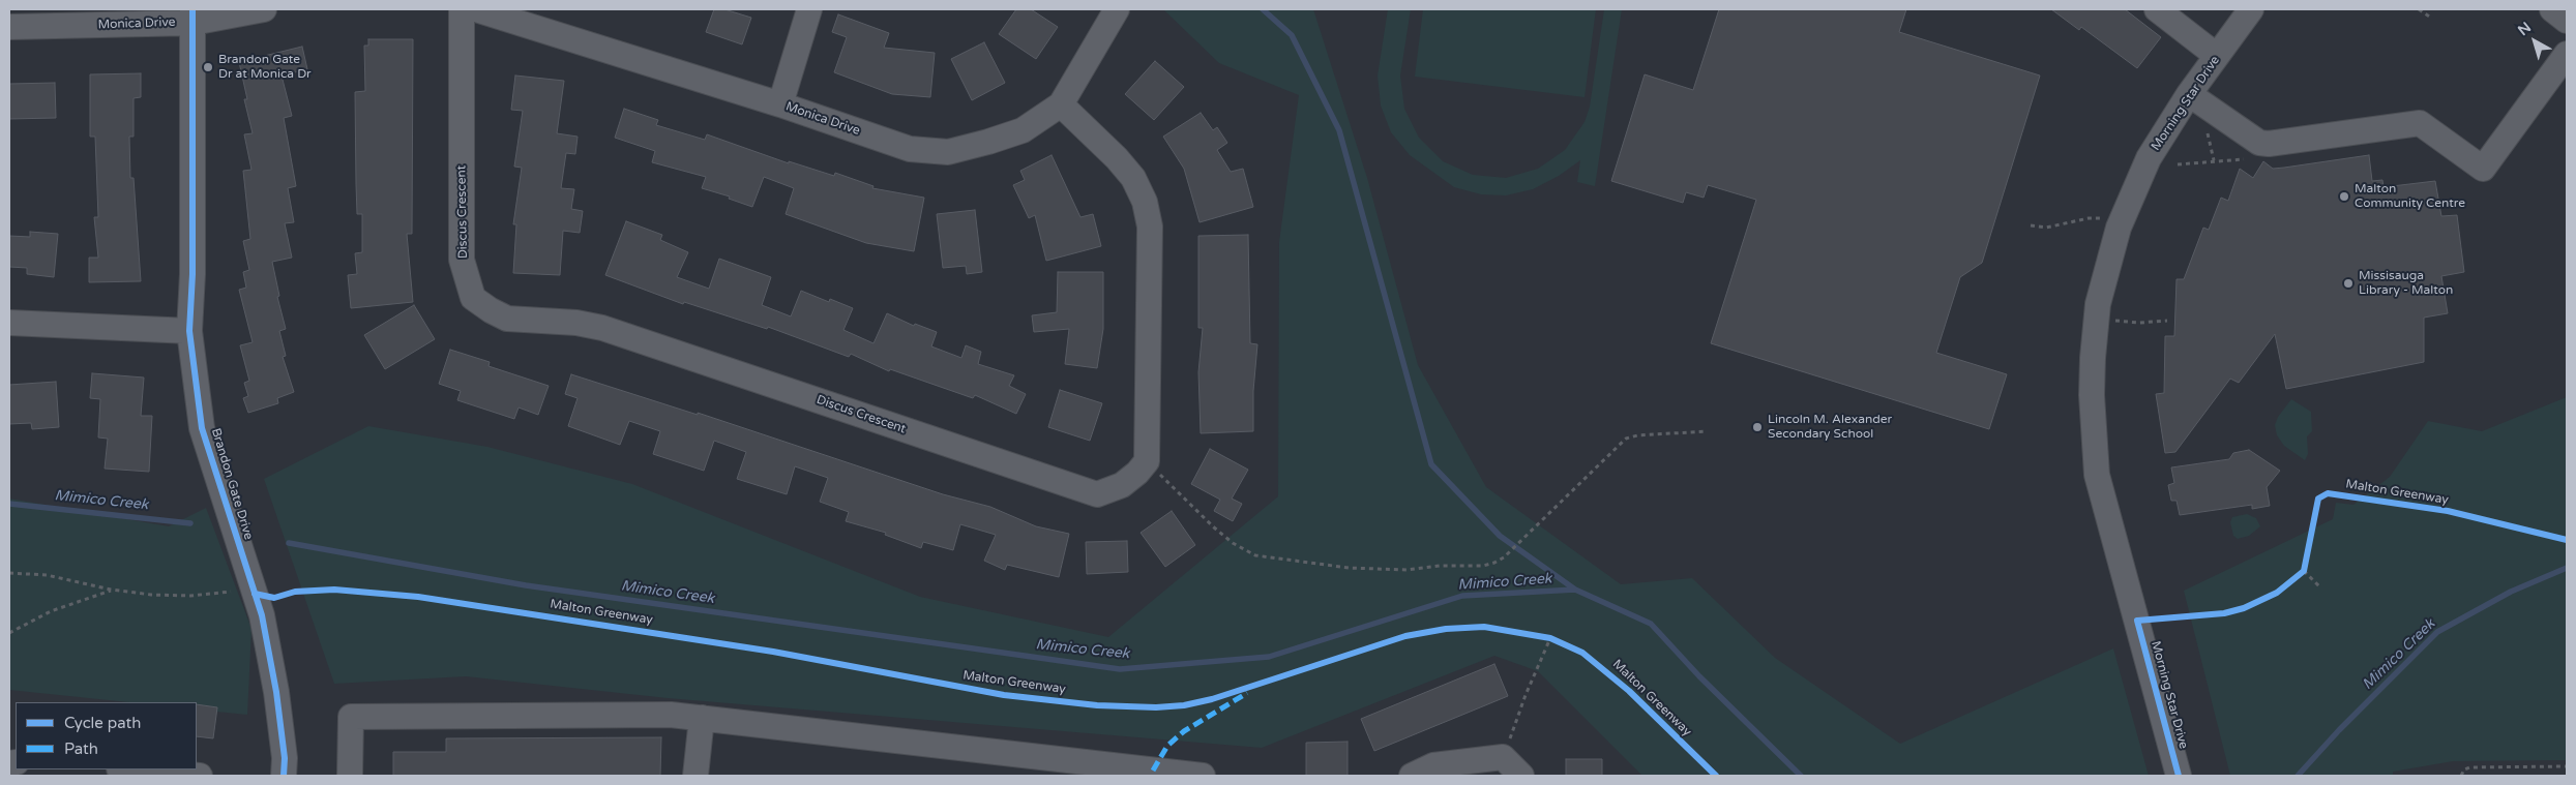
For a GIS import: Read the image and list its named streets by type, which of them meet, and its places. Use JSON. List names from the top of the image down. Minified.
{"streets":{"street":["Monica Drive","Morning Star Drive","Discus Crescent","Brandon Gate Drive"],"cycle path":["Malton Greenway"]},"crossings":[["Monica Drive","Brandon Gate Drive"]],"water":["Mimico Creek"],"places":["Brandon Gate Dr at Monica Dr","Malton Community Centre","Missisauga Library - Malton","Lincoln M. Alexander Secondary School"],"legend":["Cycle path","Path"],"north":"top left"}
